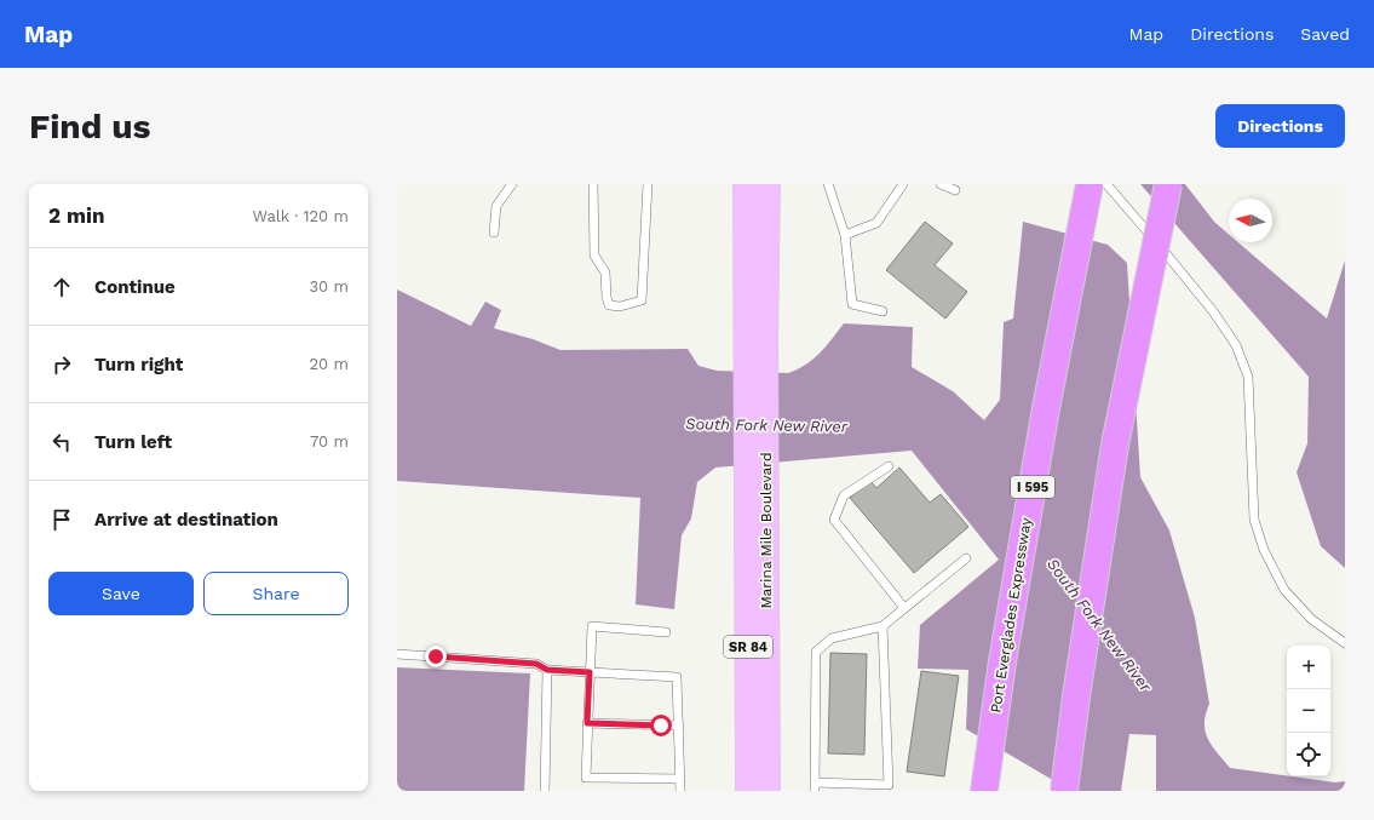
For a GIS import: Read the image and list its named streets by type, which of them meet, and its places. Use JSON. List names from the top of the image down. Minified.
{"streets":{"highway":["I 595","Port Everglades Expressway"],"main road":["Marina Mile Boulevard","SR 84"]},"water":["South Fork New River"],"north":"left","page":{"header":"Map","nav":["Map","Directions","Saved"],"buttons":["Directions",["Save","Share"]],"title":"Find us","heading":["2 min","Walk · 120 m"],"list":[["Continue","30 m"],["Turn right","20 m"],["Turn left","70 m"],"Arrive at destination"],"map_buttons":["+","−"]}}
